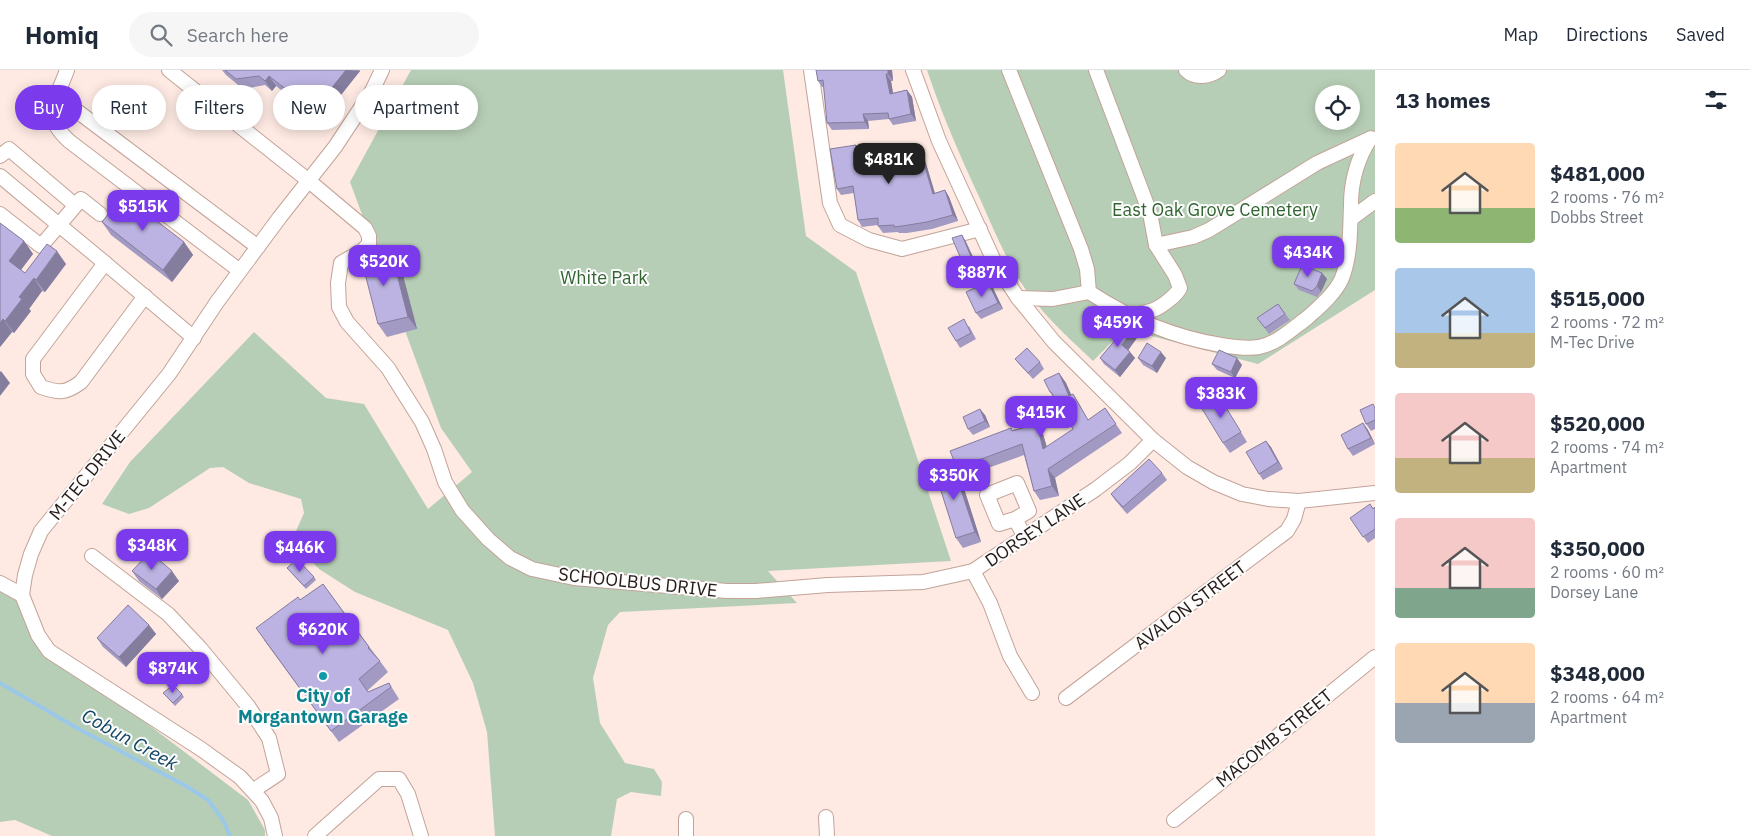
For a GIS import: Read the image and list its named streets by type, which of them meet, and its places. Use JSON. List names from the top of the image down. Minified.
{"streets":{"street":["M-TEC DRIVE","DORSEY LANE","SCHOOLBUS DRIVE","AVALON STREET","MACOMB STREET"]},"crossings":[["M-TEC DRIVE","SCHOOLBUS DRIVE"],["DORSEY LANE","SCHOOLBUS DRIVE"]],"water":["Cobun Creek"],"parks":["East Oak Grove Cemetery","White Park"],"places":["City of Morgantown Garage"],"page":{"header":"Homiq","search":"Search here","nav":["Map","Directions","Saved"],"heading":"13 homes","chip":["Buy","Rent","Filters","New","Apartment"],"list":[{"name":"$481,000","note":"2 rooms · 76 m² · Dobbs Street"},{"name":"$515,000","note":"2 rooms · 72 m² · M-Tec Drive"},{"name":"$520,000","note":"2 rooms · 74 m² · Apartment"},{"name":"$350,000","note":"2 rooms · 60 m² · Dorsey Lane"},{"name":"$348,000","note":"2 rooms · 64 m² · Apartment"}],"price":["$481K","$515K","$434K","$520K","$887K","$459K","$383K","$415K","$350K","$348K","$446K","$620K","$874K"]}}
